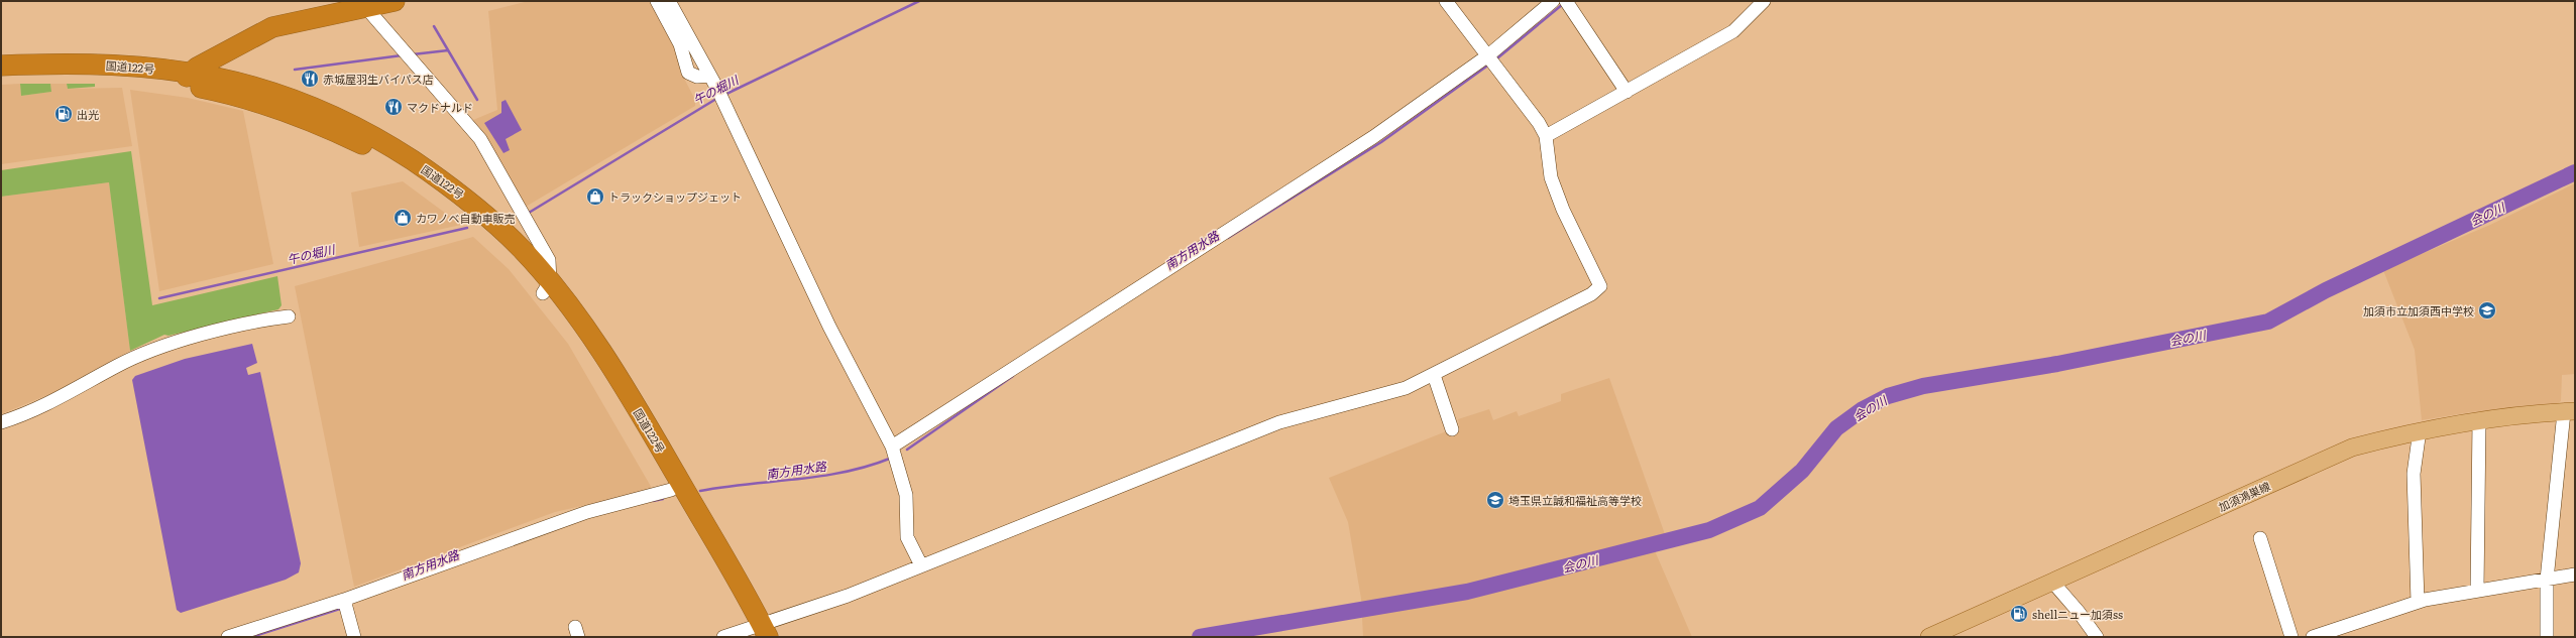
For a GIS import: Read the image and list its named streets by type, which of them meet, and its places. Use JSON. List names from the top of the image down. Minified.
{"streets":{"highway":["国道122号"],"main road":["加須鴻巣線"]},"water":["午の堀川","会の川","南方用水路"],"places":{"restaurant":["赤城屋羽生バイパス店","マクドナルド"],"fuel station":["出光","shellニュー加須ss"],"shop":["トラックショップジェット","カワノベ自動車販売"],"school or university":["加須市立加須西中学校","埼玉県立誠和福祉高等学校"]}}
